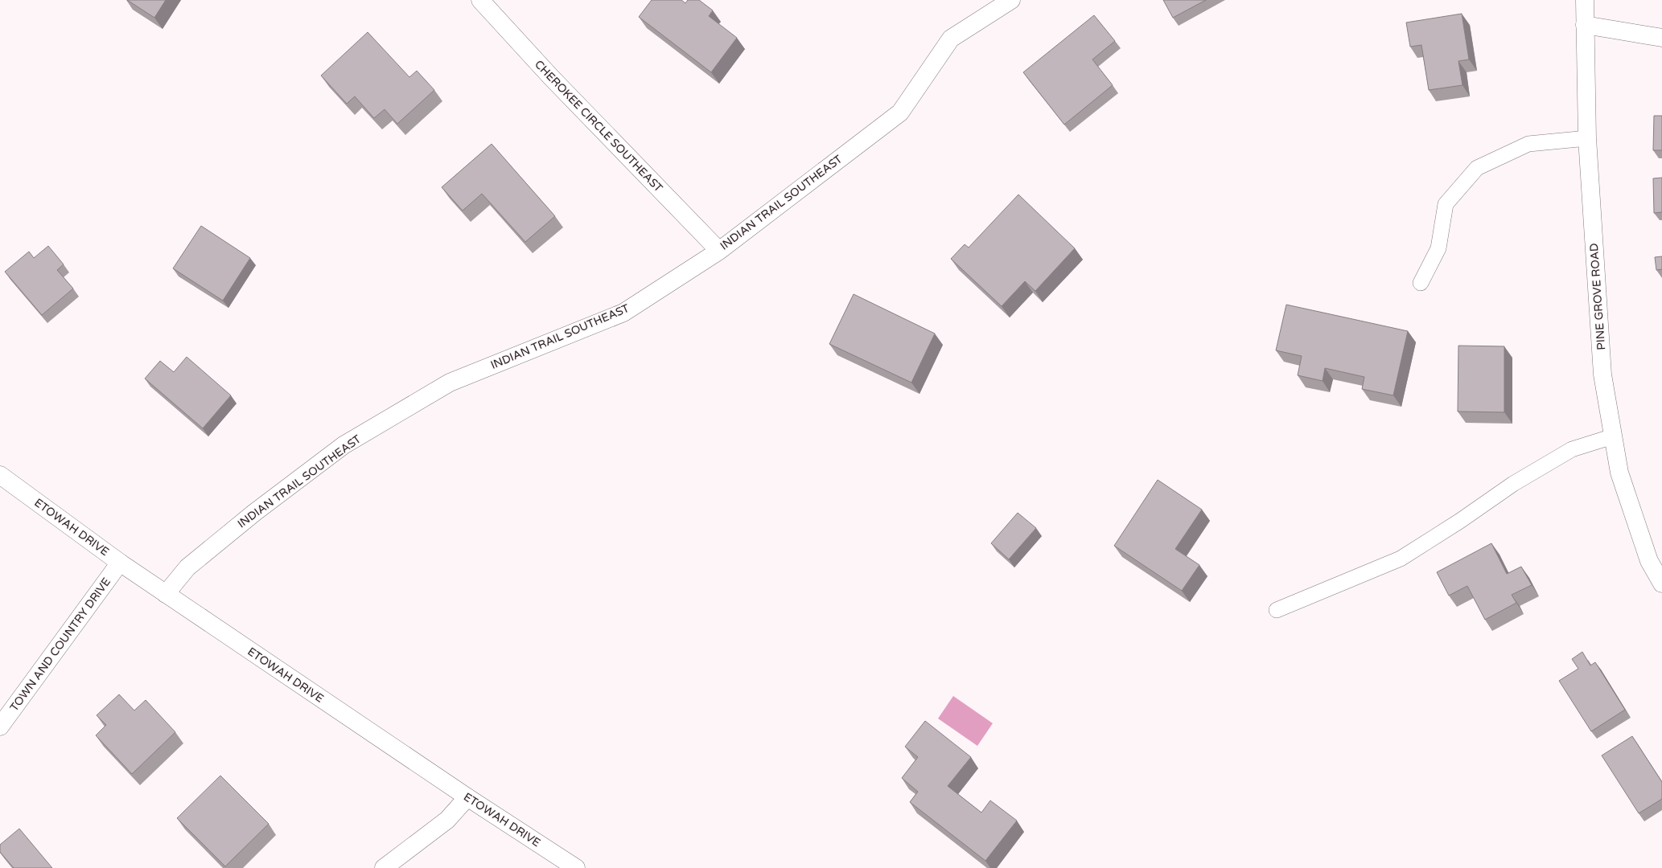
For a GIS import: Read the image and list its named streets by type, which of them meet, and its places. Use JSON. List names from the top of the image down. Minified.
{"streets":{"street":["CHEROKEE CIRCLE SOUTHEAST","INDIAN TRAIL SOUTHEAST","PINE GROVE ROAD","ETOWAH DRIVE","TOWN AND COUNTRY DRIVE"]},"crossings":[["CHEROKEE CIRCLE SOUTHEAST","INDIAN TRAIL SOUTHEAST"],["INDIAN TRAIL SOUTHEAST","ETOWAH DRIVE"],["ETOWAH DRIVE","TOWN AND COUNTRY DRIVE"]]}
